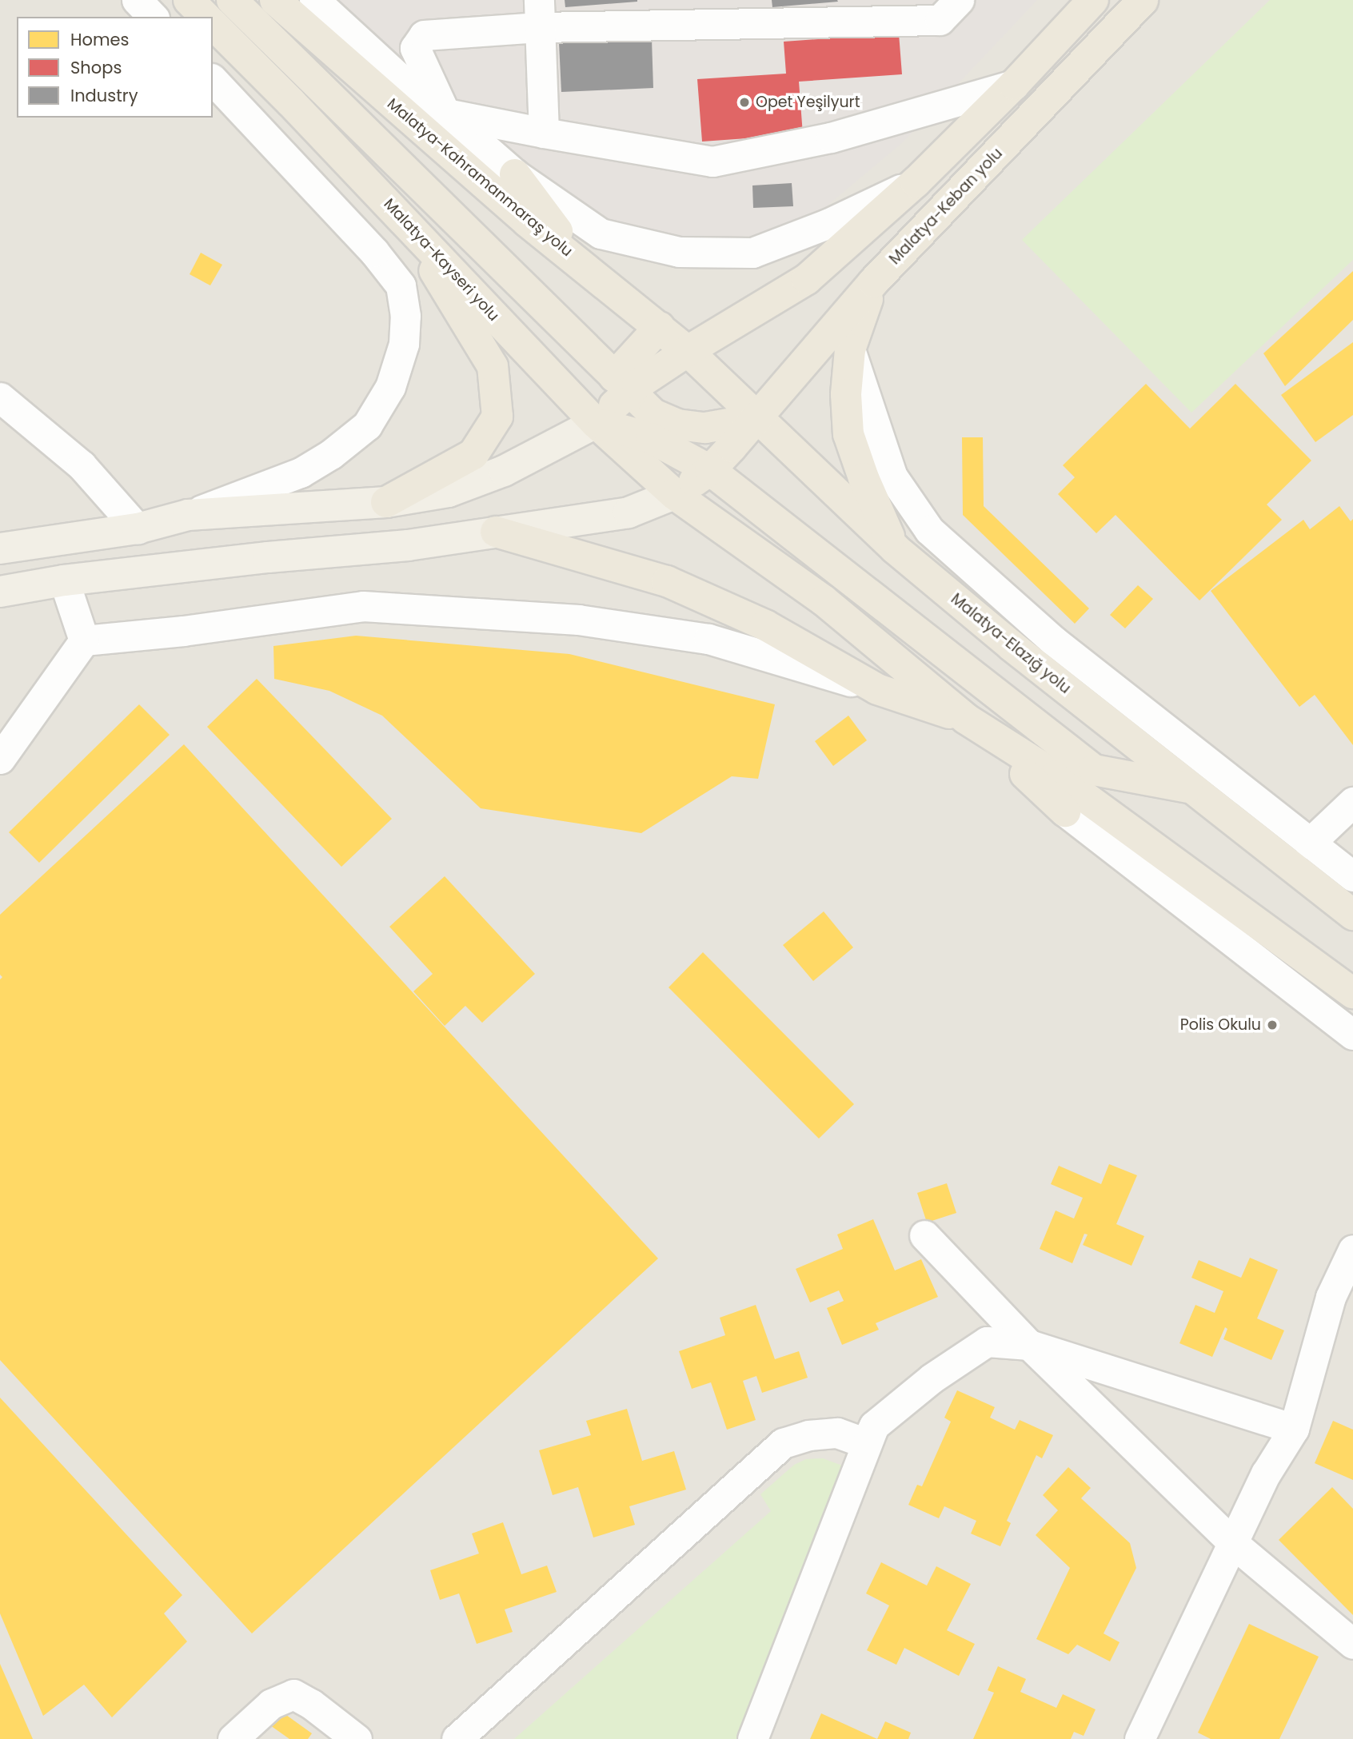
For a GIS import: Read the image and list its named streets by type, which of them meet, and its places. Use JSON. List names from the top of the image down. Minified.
{"streets":{"highway":["Malatya-Kahramanmaraş yolu","Malatya-Keban yolu","Malatya-Kayseri yolu","Malatya-Elazığ yolu"]},"crossings":[["Malatya-Kahramanmaraş yolu","Malatya-Elazığ yolu"],["Malatya-Keban yolu","Malatya-Elazığ yolu"]],"places":["Opet Yeşilyurt","Polis Okulu"],"legend":["Homes","Shops","Industry"]}
